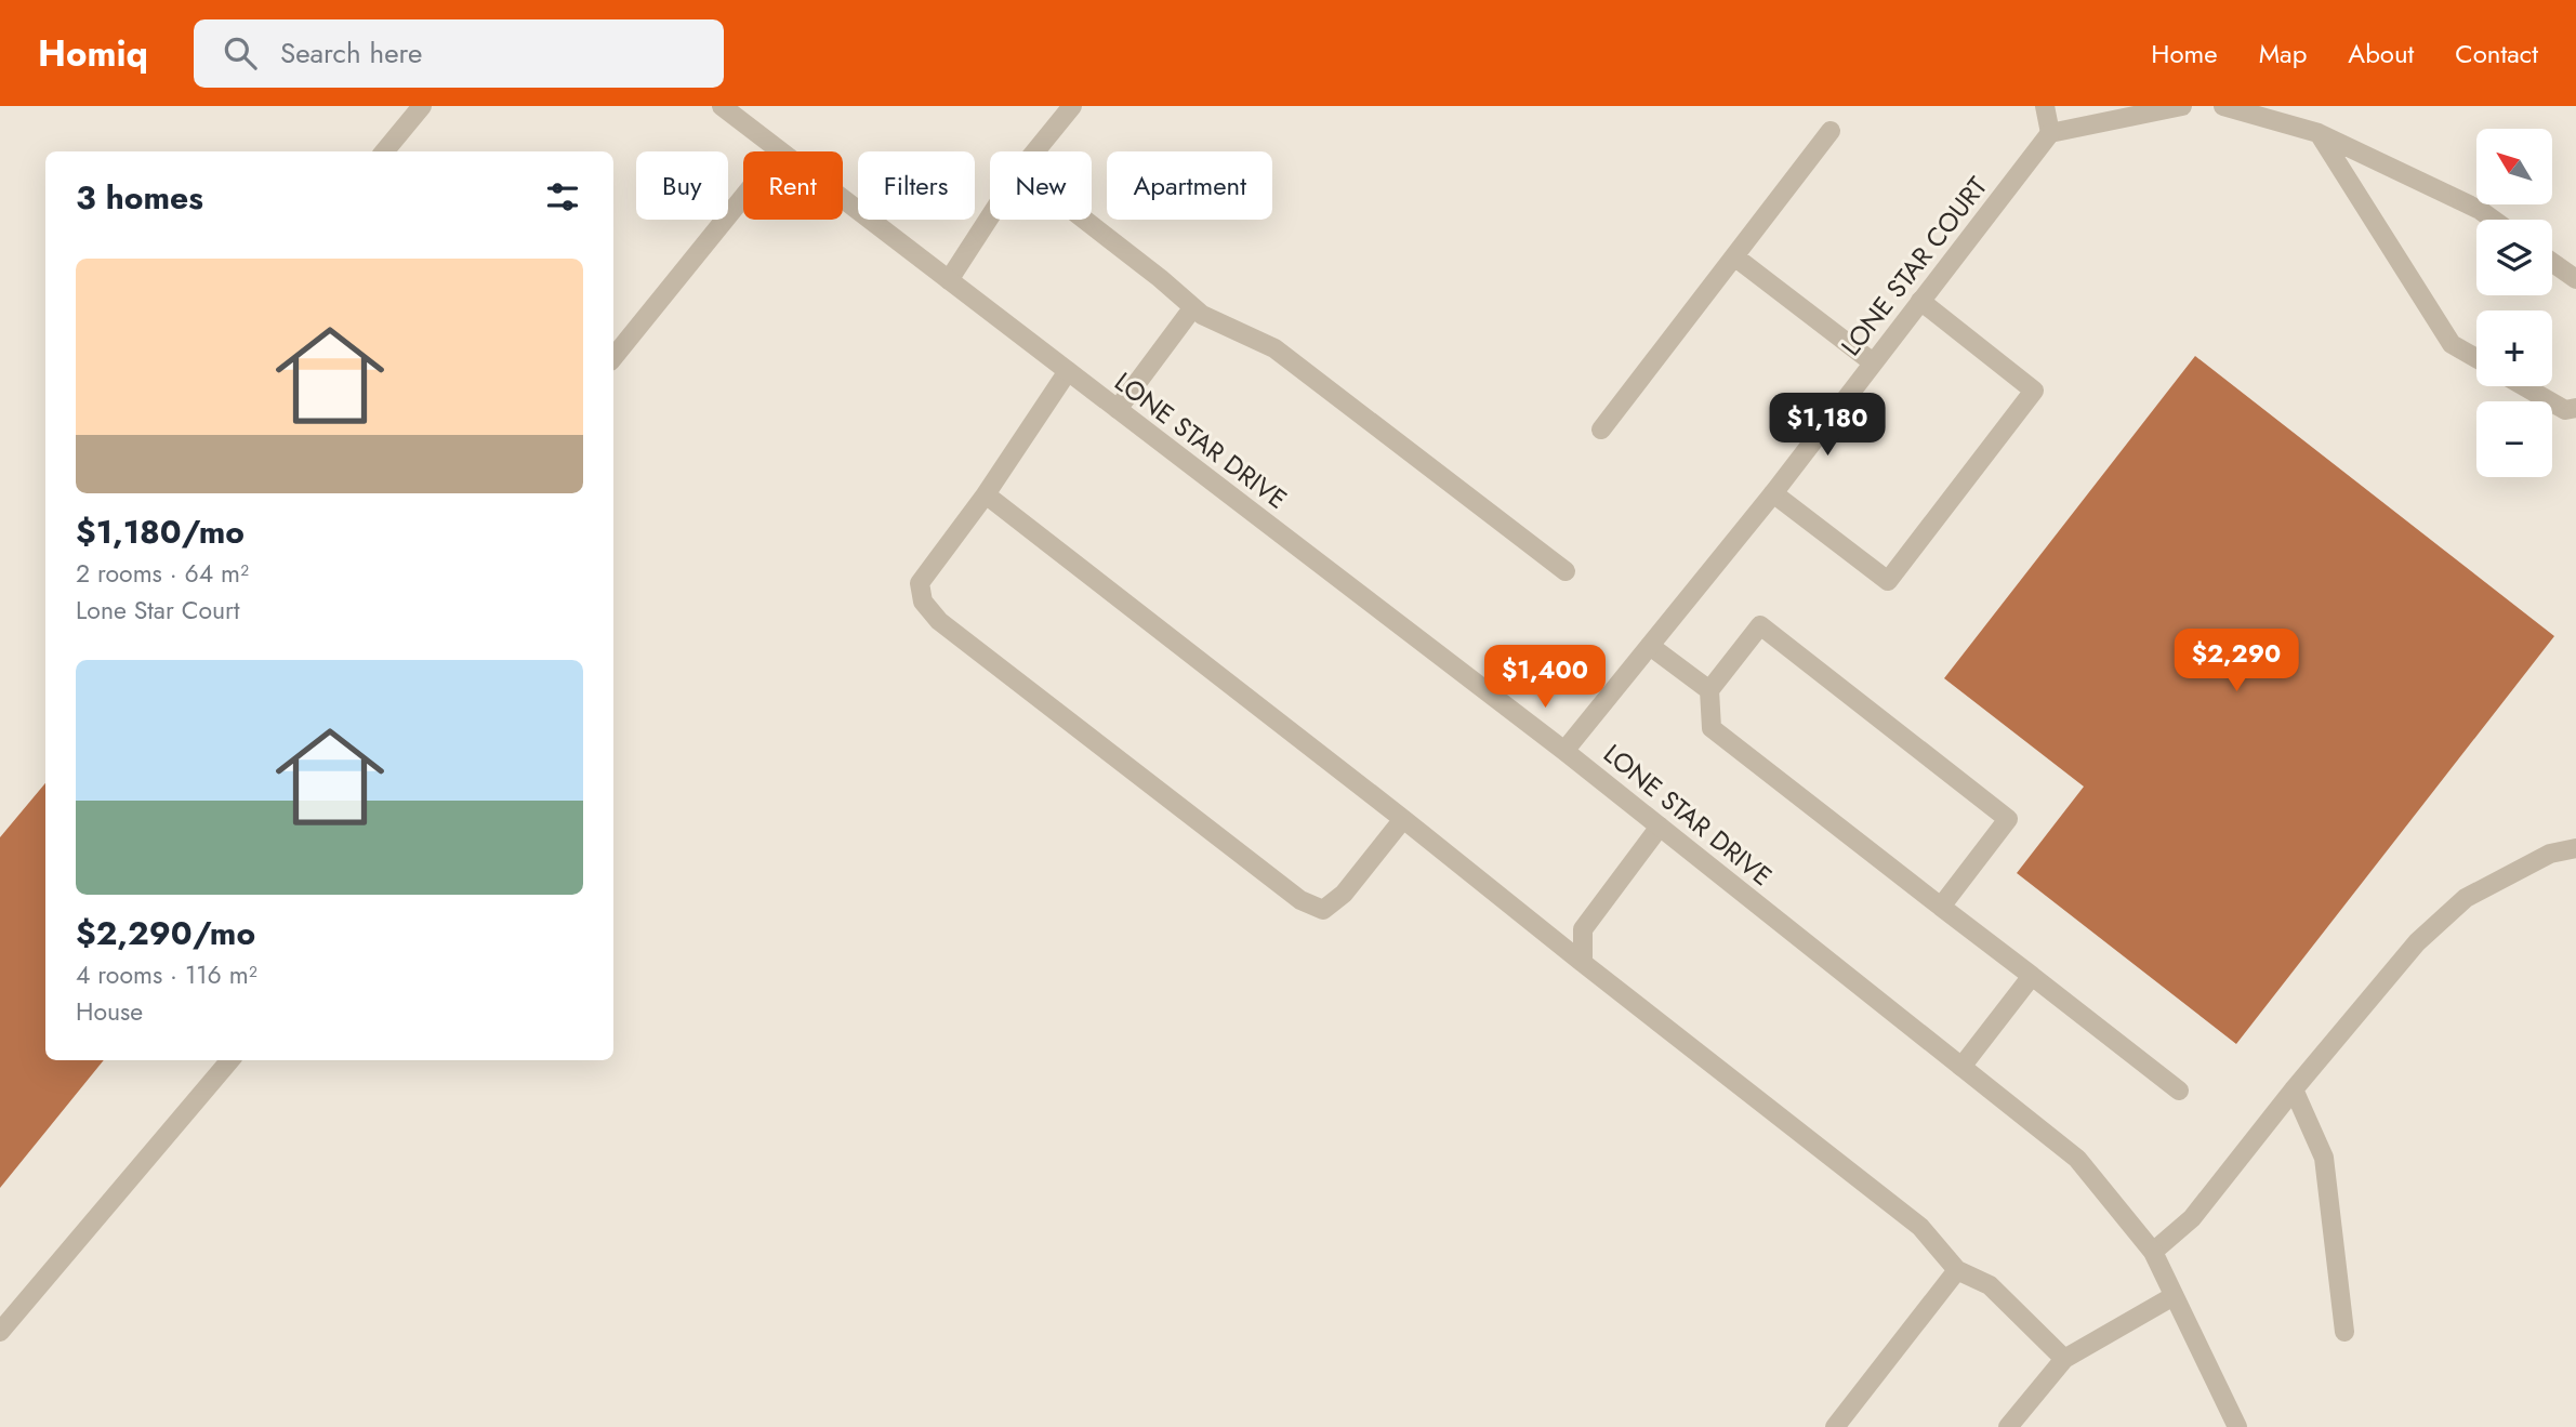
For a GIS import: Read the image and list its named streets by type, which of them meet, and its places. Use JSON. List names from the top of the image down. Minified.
{"streets":{"street":["LONE STAR COURT","LONE STAR DRIVE"]},"crossings":[["LONE STAR COURT","LONE STAR DRIVE"]],"north":"top left","page":{"header":"Homiq","search":"Search here","nav":["Home","Map","About","Contact"],"map_buttons":["+","−"],"chip":["Buy","Rent","Filters","New","Apartment"],"heading":"3 homes","list":[{"name":"$1,180/mo","note":"2 rooms · 64 m² · Lone Star Court"},{"name":"$2,290/mo","note":"4 rooms · 116 m² · House"}],"price":["$1,180","$2,290","$1,400"]}}
